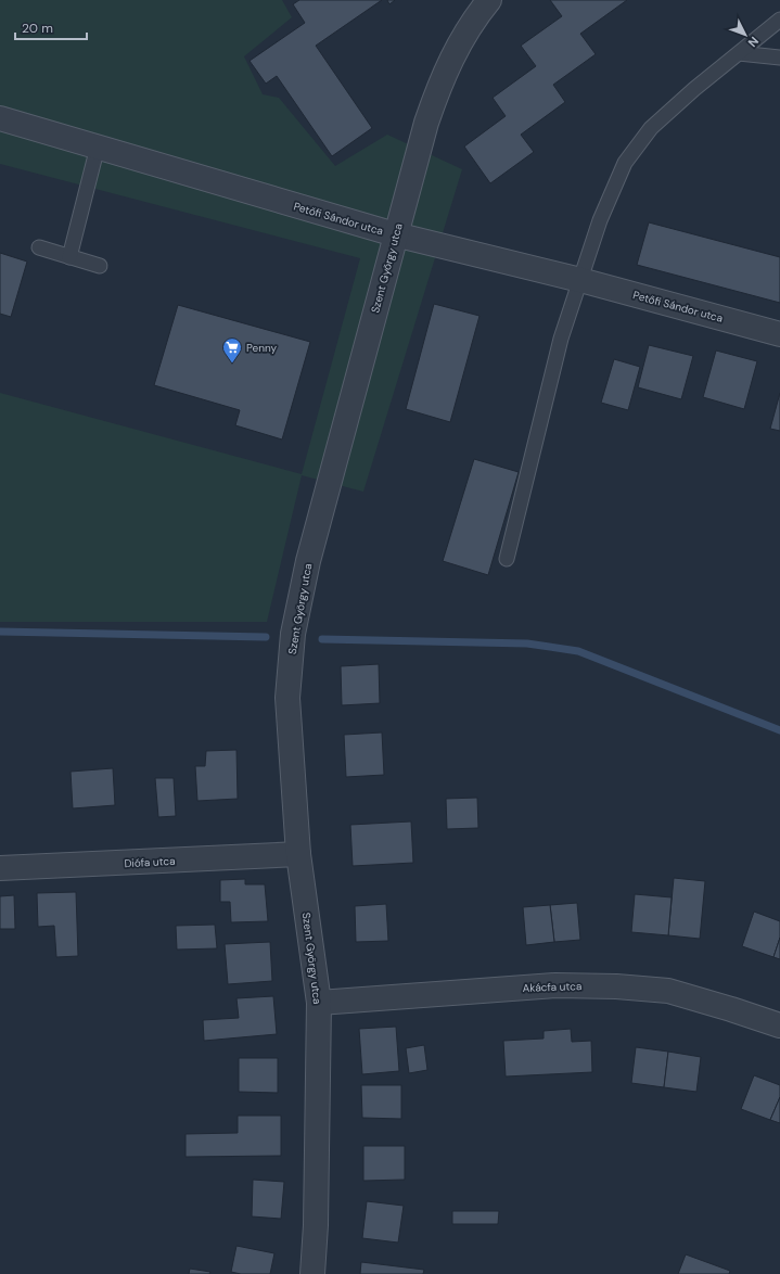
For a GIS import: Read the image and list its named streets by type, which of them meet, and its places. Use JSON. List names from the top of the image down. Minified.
{"streets":{"street":["Petőfi Sándor utca","Szent György utca","Diófa utca","Akácfa utca"]},"crossings":[["Petőfi Sándor utca","Szent György utca"],["Szent György utca","Diófa utca"],["Szent György utca","Akácfa utca"]],"places":{"supermarket":["Penny"]},"scale_bar":"20 m","north":"bottom right"}
